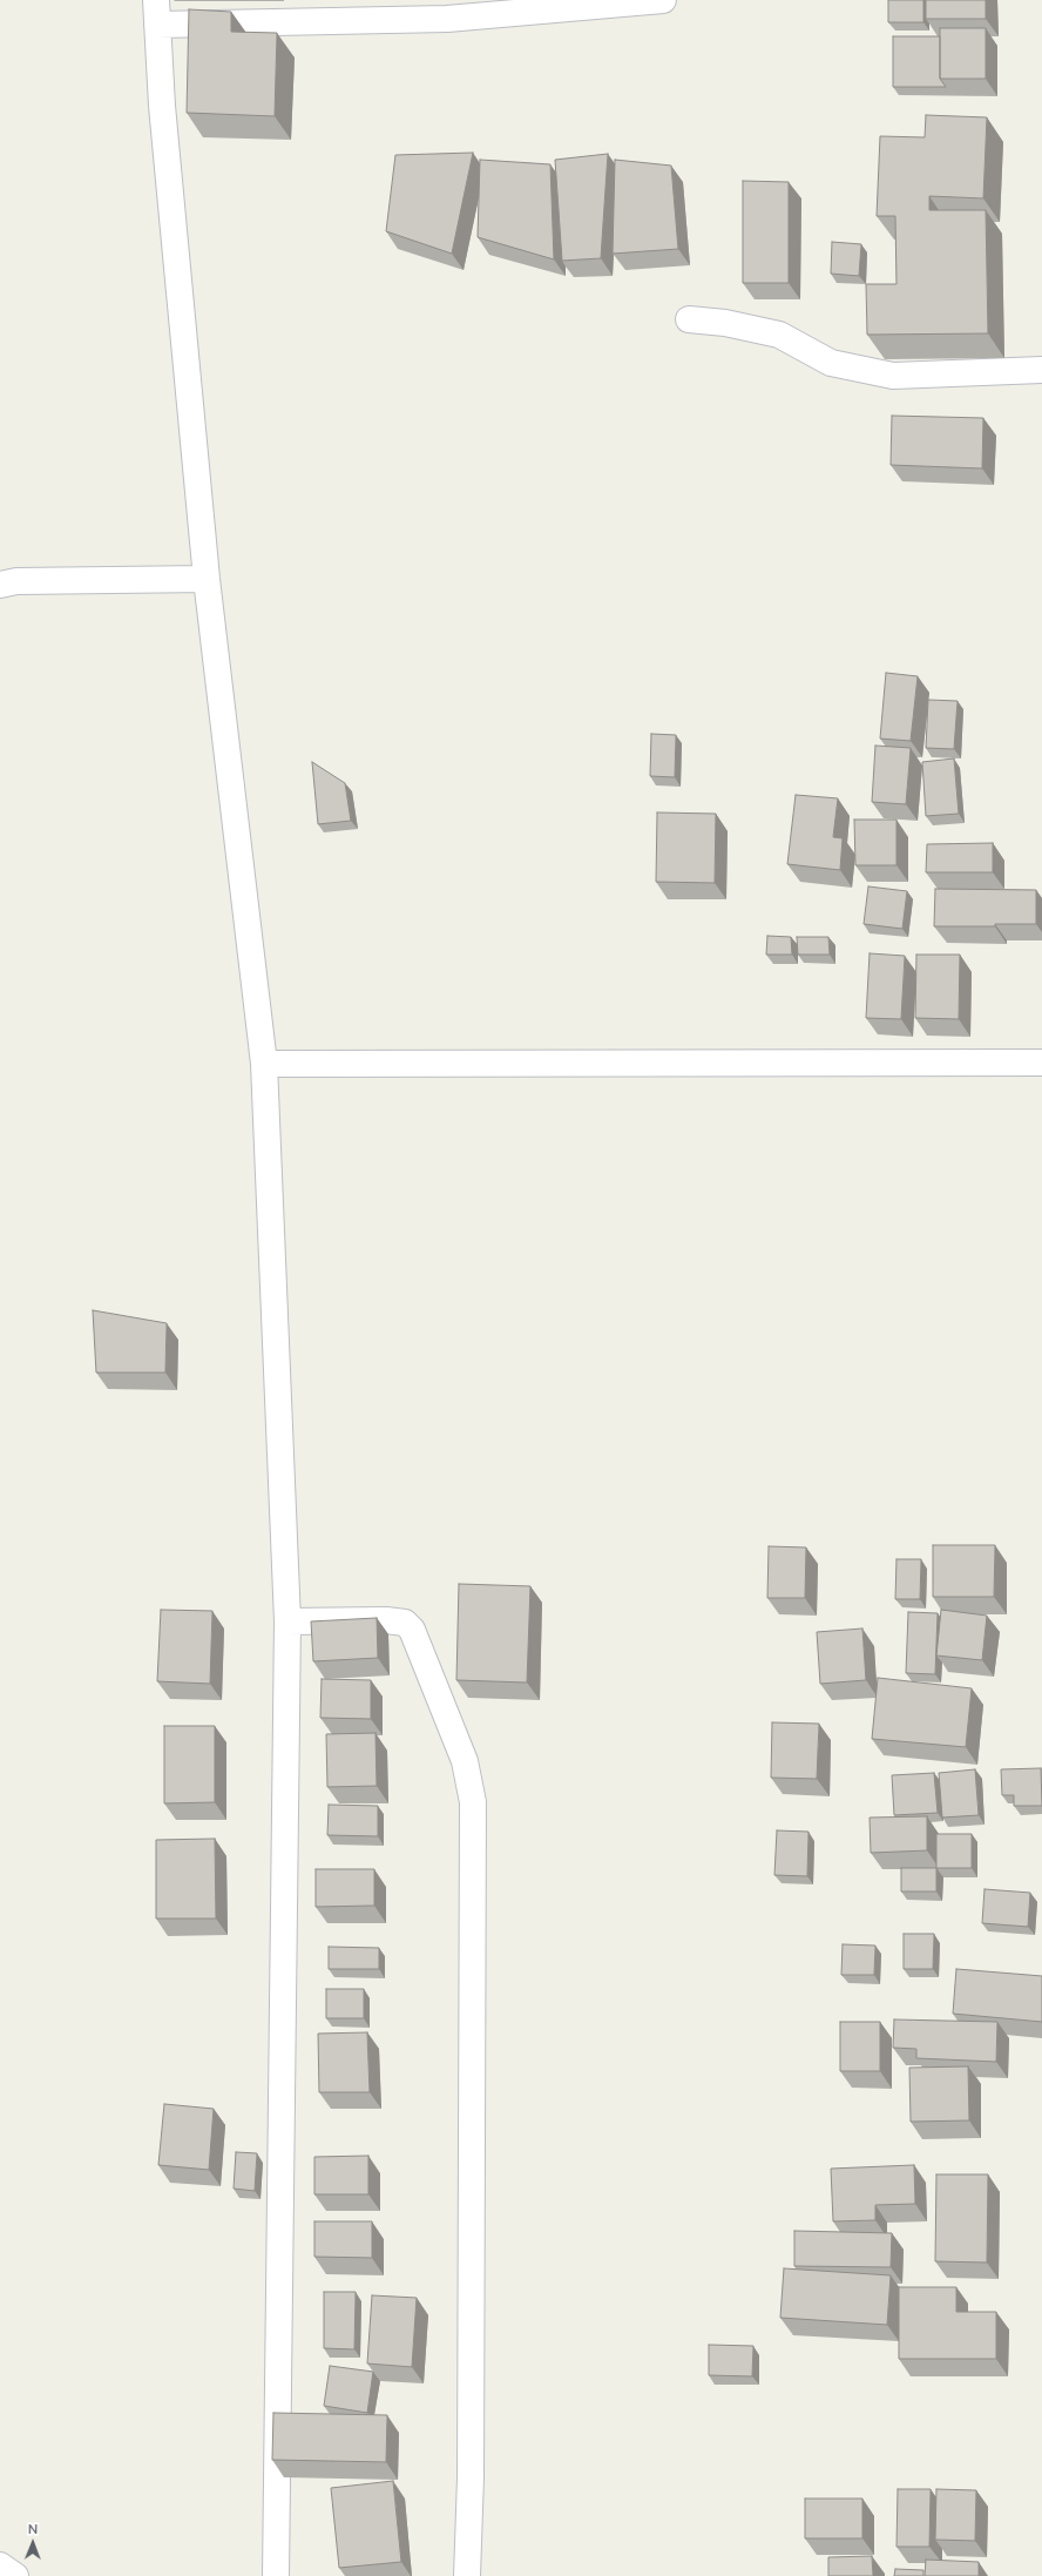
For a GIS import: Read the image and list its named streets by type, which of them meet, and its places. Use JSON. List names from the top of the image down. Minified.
{"north":"top"}
